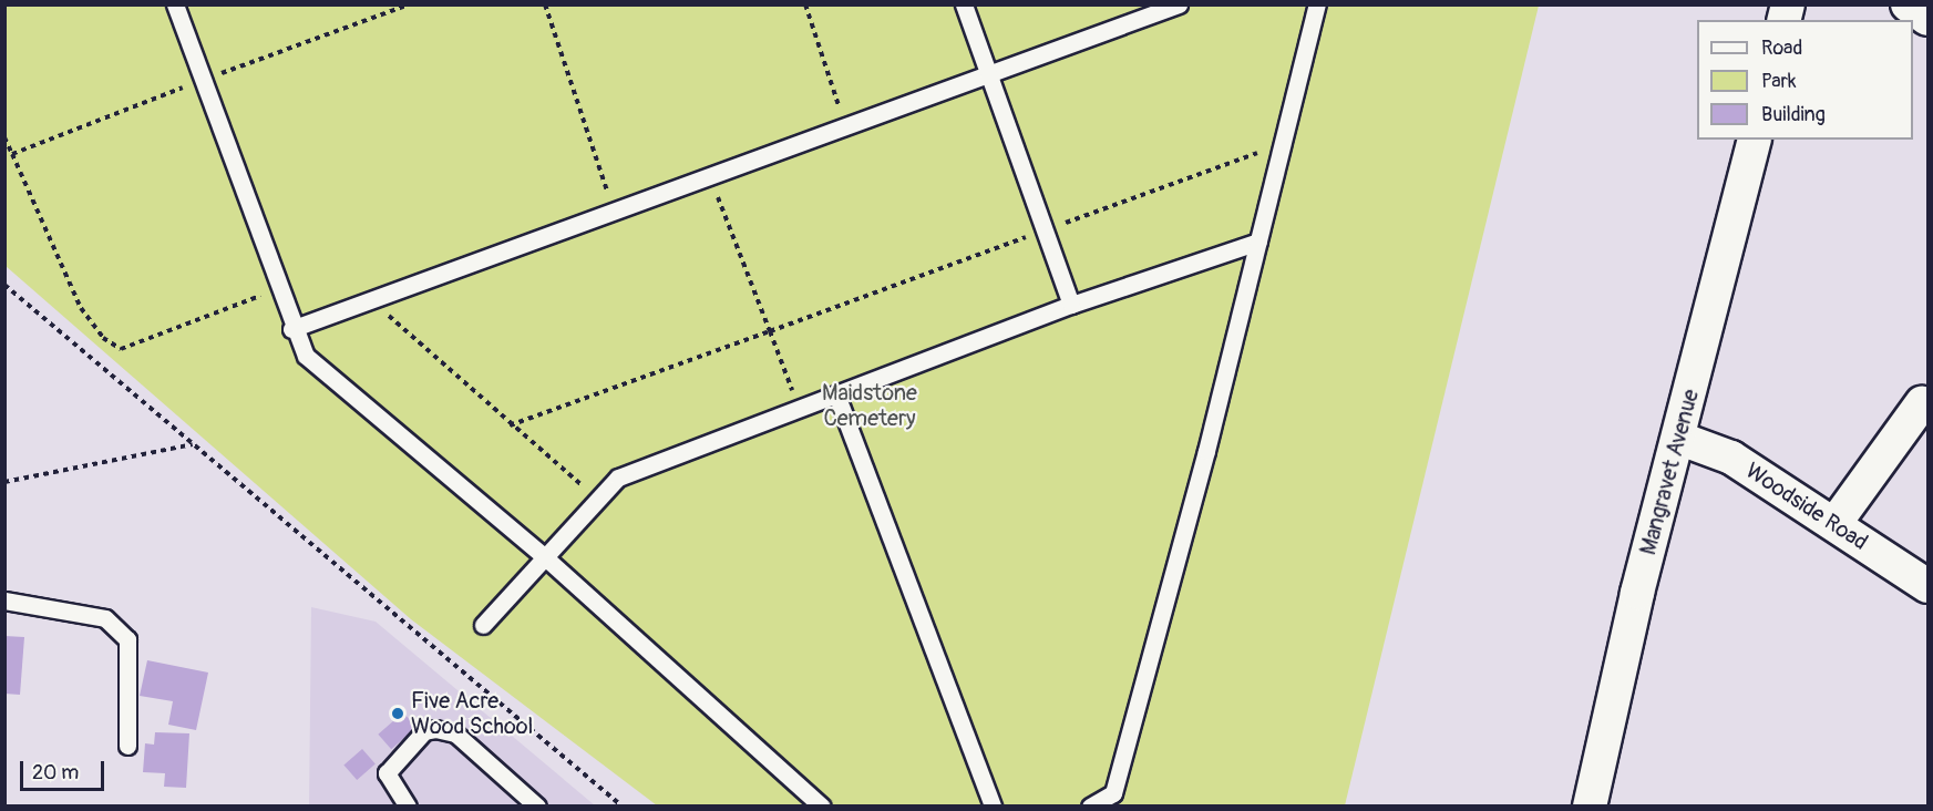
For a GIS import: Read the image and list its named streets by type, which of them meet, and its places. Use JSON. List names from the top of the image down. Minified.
{"streets":{"street":["Mangravet Avenue","Woodside Road"]},"crossings":[["Mangravet Avenue","Woodside Road"]],"parks":["Maidstone Cemetery"],"places":["Five Acre Wood School"],"legend":["Road","Park","Building"],"scale_bar":"20 m"}
